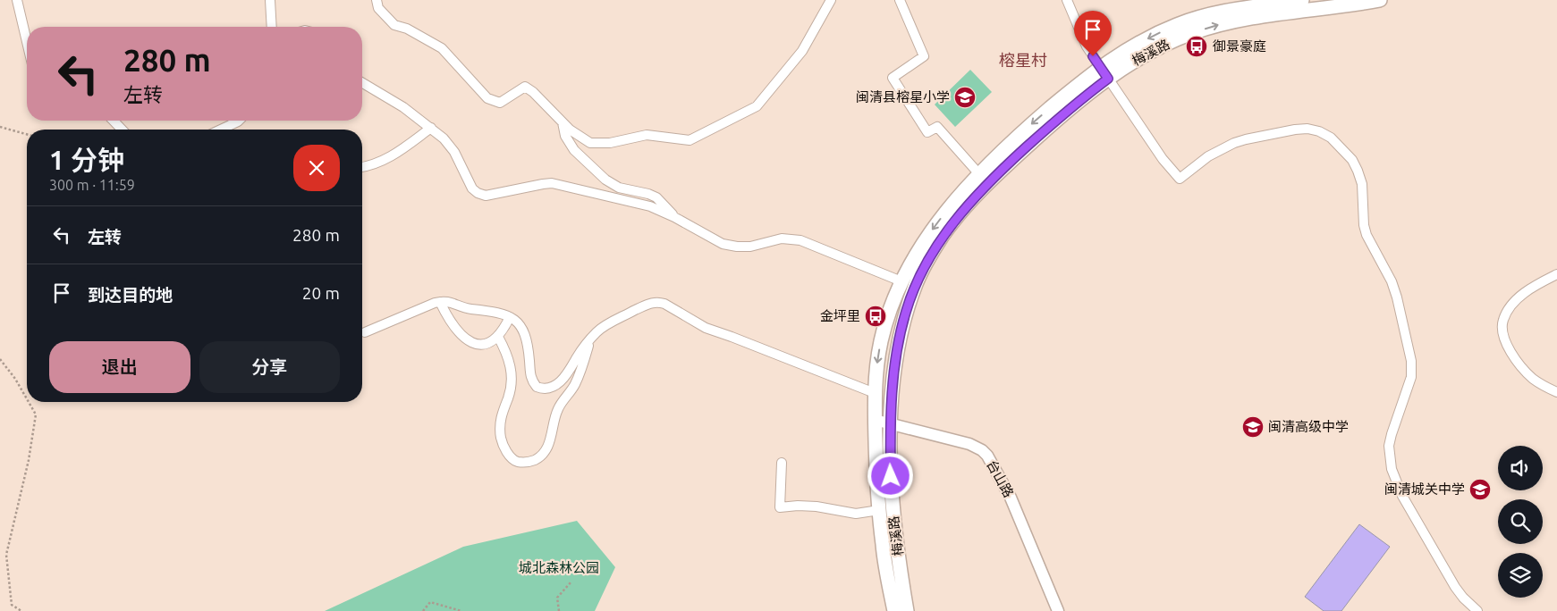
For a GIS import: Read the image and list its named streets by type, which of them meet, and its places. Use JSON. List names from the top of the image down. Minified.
{"streets":{"main road":["梅溪路"],"street":["台山路"]},"crossings":[["梅溪路","台山路"]],"districts":["榕星村"],"parks":["城北森林公园"],"places":{"bus stop":["御景豪庭","金坪里"],"school or university":["闽清县榕星小学","闽清高级中学","闽清城关中学"]},"page":{"turn":["280 m","左转"],"heading":["1 分钟","300 m · 11:59"],"list":[{"name":"左转","value":"280 m"},{"name":"到达目的地","value":"20 m"}],"buttons":["退出","分享"]}}
